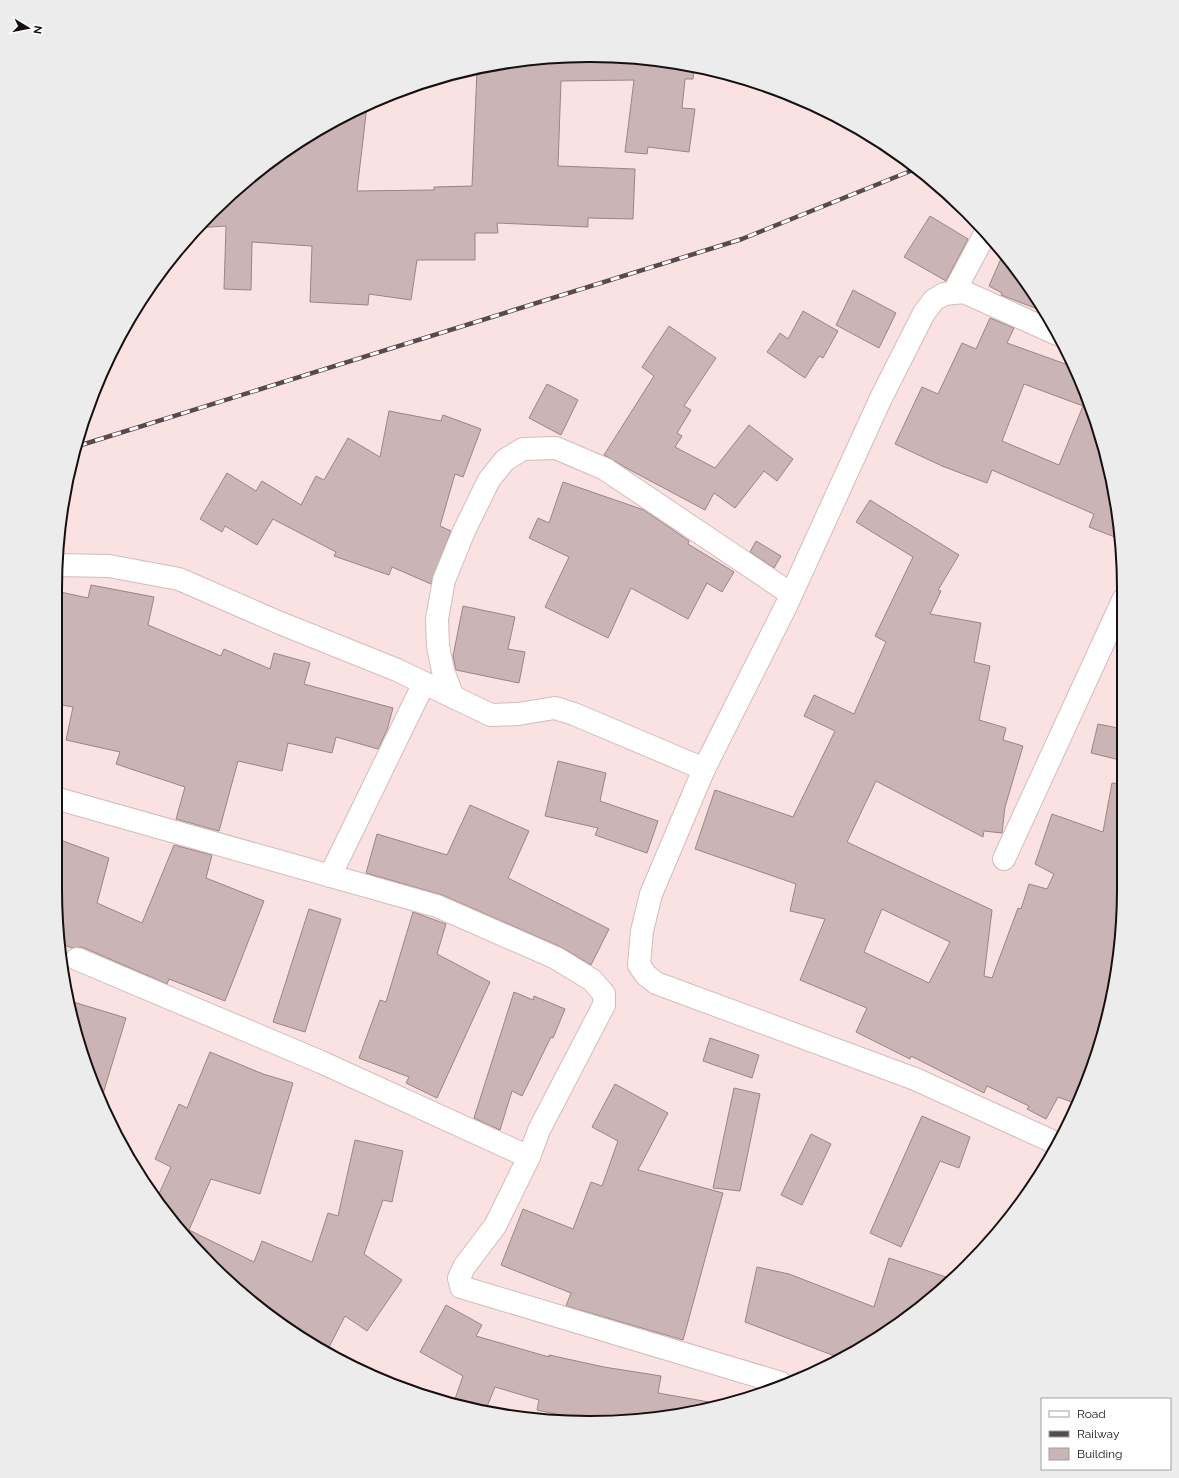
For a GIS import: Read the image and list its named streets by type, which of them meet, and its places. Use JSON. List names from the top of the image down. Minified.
{"legend":["Road","Railway","Building"],"north":"right"}
